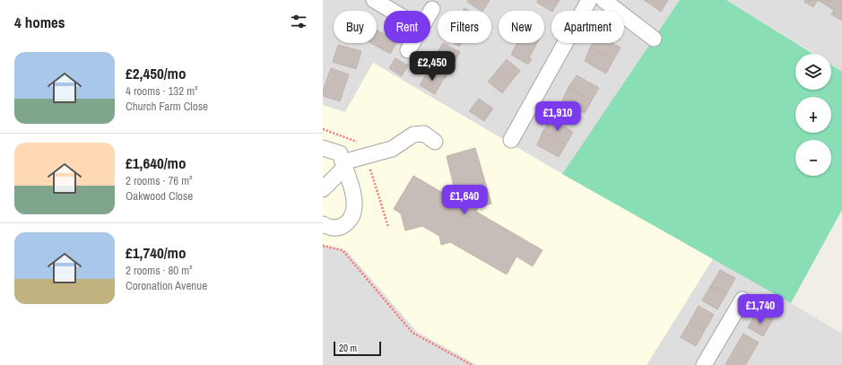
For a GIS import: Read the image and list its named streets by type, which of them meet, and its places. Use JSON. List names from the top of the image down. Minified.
{"scale_bar":"20 m","page":{"heading":"4 homes","chip":["Buy","Rent","Filters","New","Apartment"],"list":[{"name":"£2,450/mo","note":"4 rooms · 132 m² · Church Farm Close"},{"name":"£1,640/mo","note":"2 rooms · 76 m² · Oakwood Close"},{"name":"£1,740/mo","note":"2 rooms · 80 m² · Coronation Avenue"}],"price":["£2,450","£1,910","£1,640","£1,740"],"map_buttons":["+","−"],"scale":"20 m"}}
